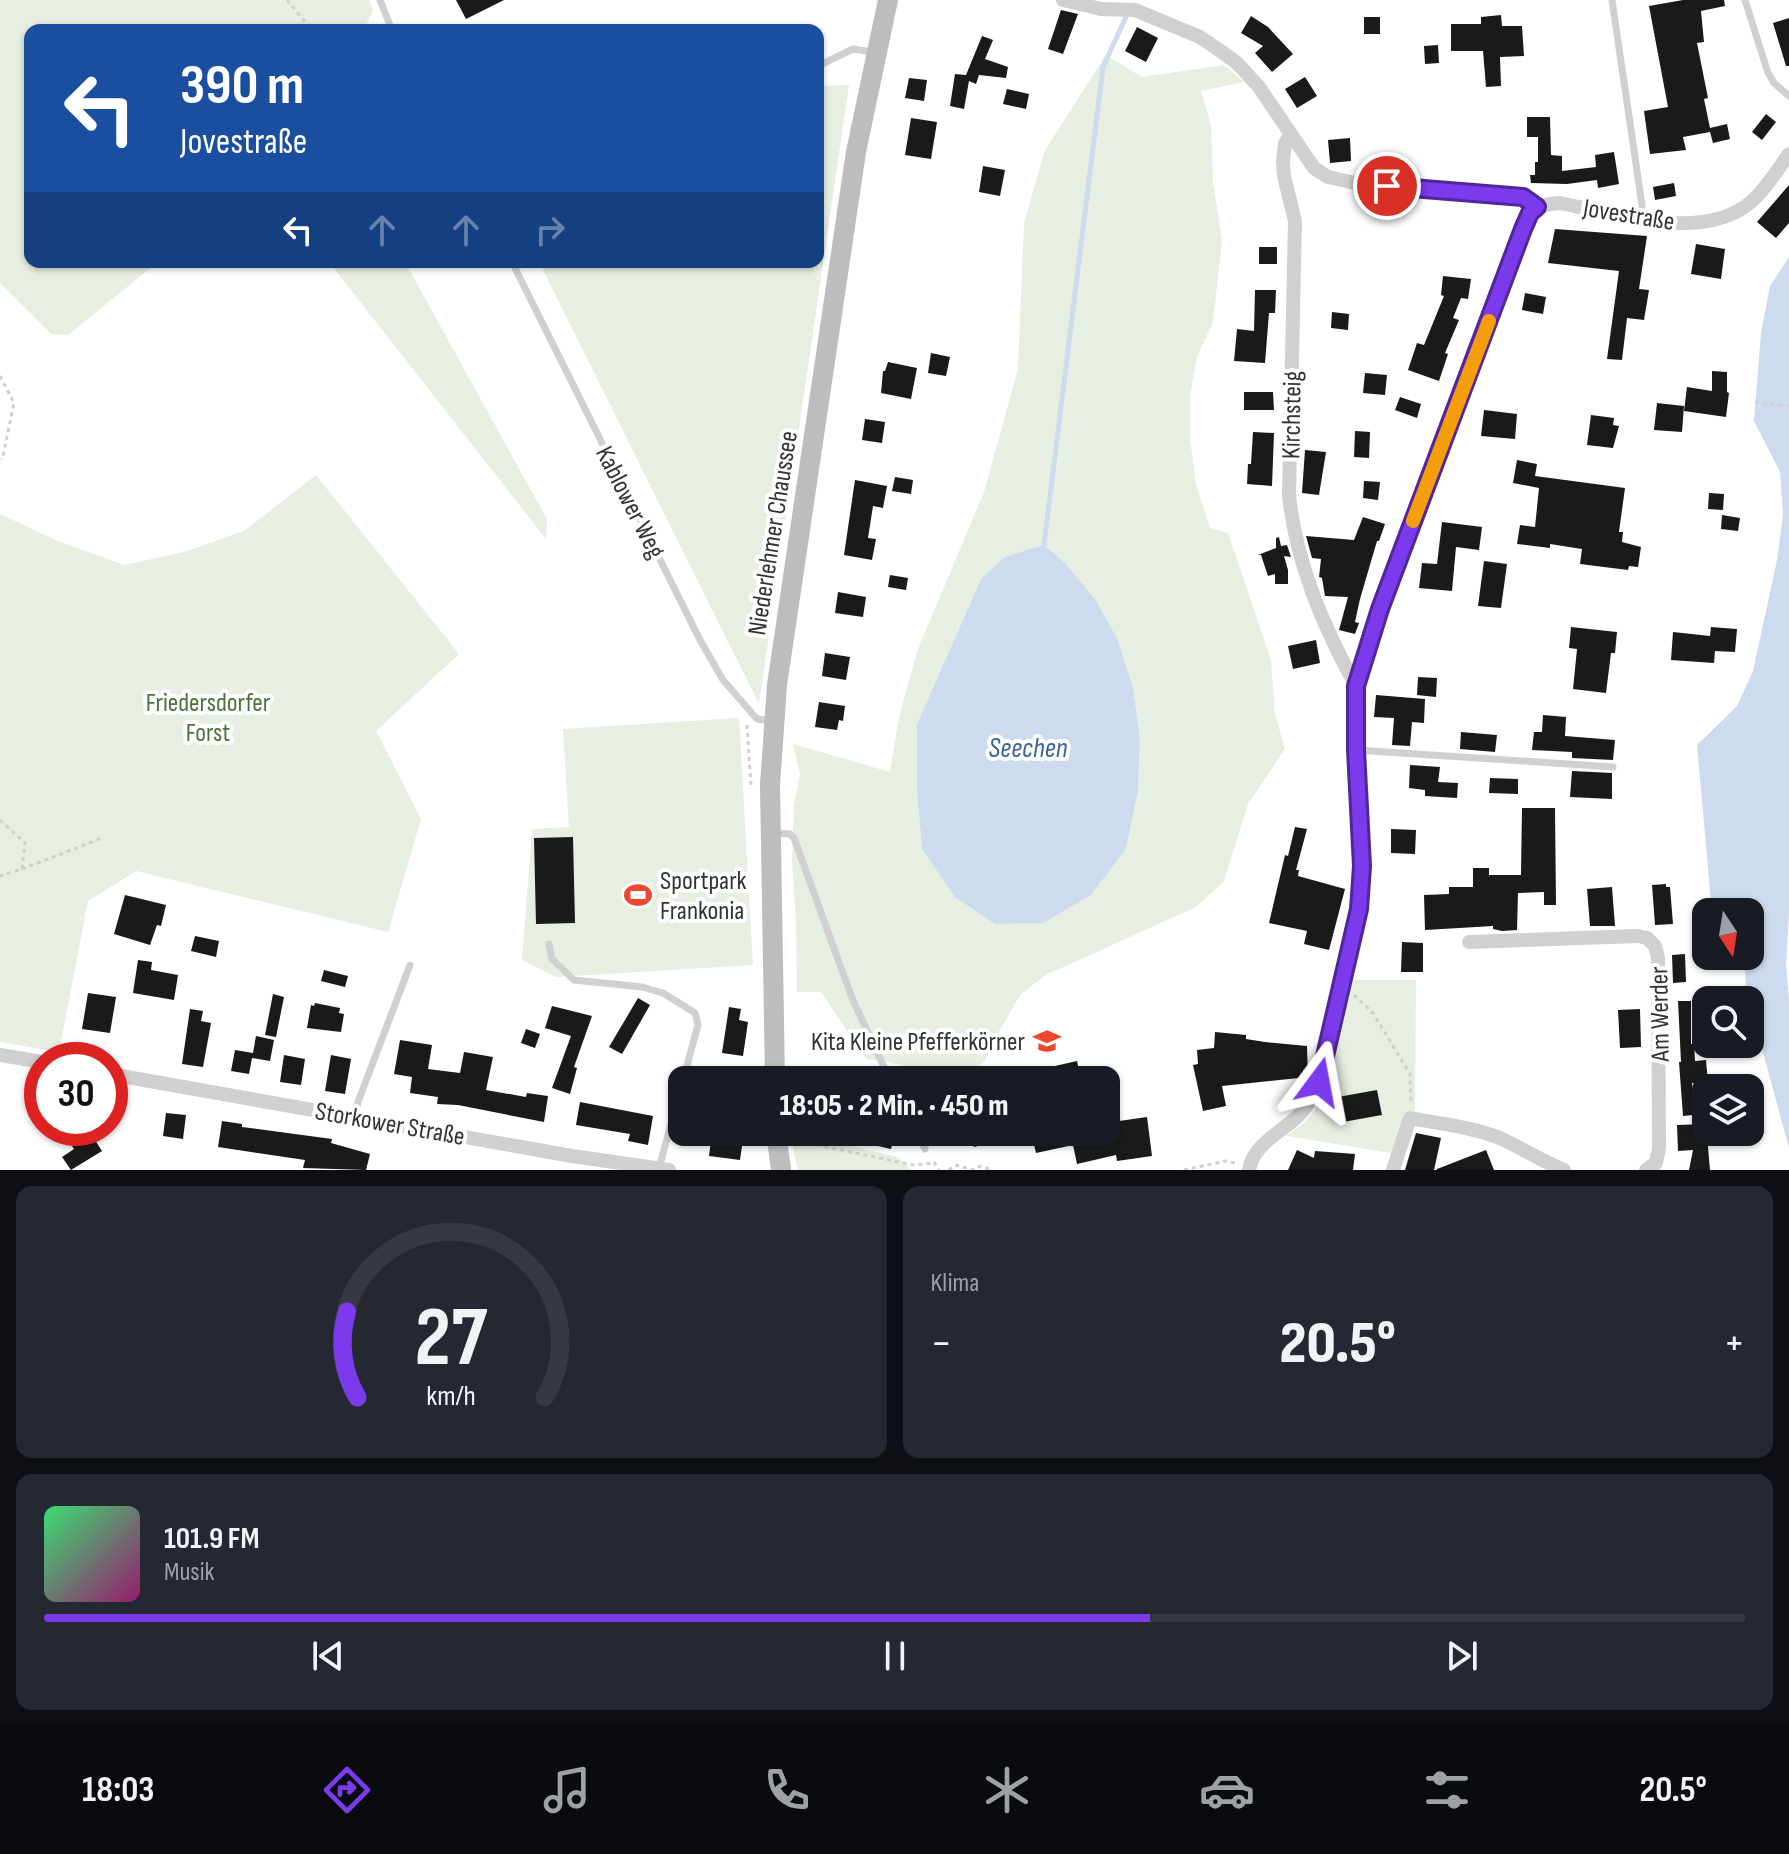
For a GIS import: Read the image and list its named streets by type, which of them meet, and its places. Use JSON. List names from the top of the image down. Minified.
{"streets":{"main road":["Niederlehmer Chaussee"],"street":["Jovestraße","Kirchsteig","Am Werder","Storkower Straße"],"lane":["Kablower Weg"]},"crossings":[["Jovestraße","Kirchsteig"],["Kablower Weg","Niederlehmer Chaussee"]],"water":["Seechen"],"parks":["Friedersdorfer Forst"],"places":{"sports":["Sportpark Frankonia"],"school or university":["Kita Kleine Pfefferkörner"]},"north":"bottom","page":{"turn":["390 m","Jovestraße"],"limit":"30","trip":"18:05 · 2 Min. · 450 m","tile":"Klima","heat":["−","20.5°","+"],"song":["101.9 FM","Musik"],"tabs":["18:03","20.5°"],"gauge":["27","km/h"]}}
